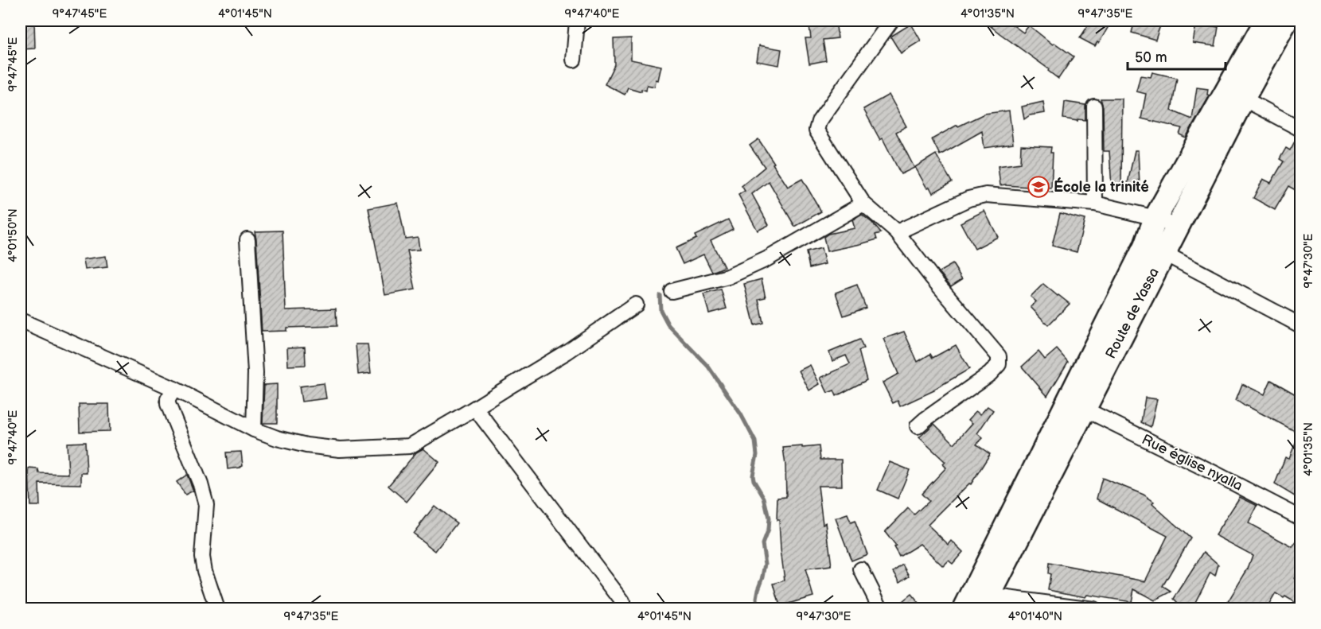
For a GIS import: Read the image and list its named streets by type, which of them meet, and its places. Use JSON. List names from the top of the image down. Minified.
{"streets":{"main road":["Route de Yassa"],"street":["Rue église nyalla"]},"crossings":[["Route de Yassa","Rue église nyalla"]],"places":{"school or university":["École la trinité"]},"scale_bar":"50 m","coordinates":["9°47'45\"E","4°01'45\"N","9°47'40\"E","4°01'35\"N","9°47'35\"E","4°01'50\"N","9°47'30\"E","4°01'40\"N"]}
